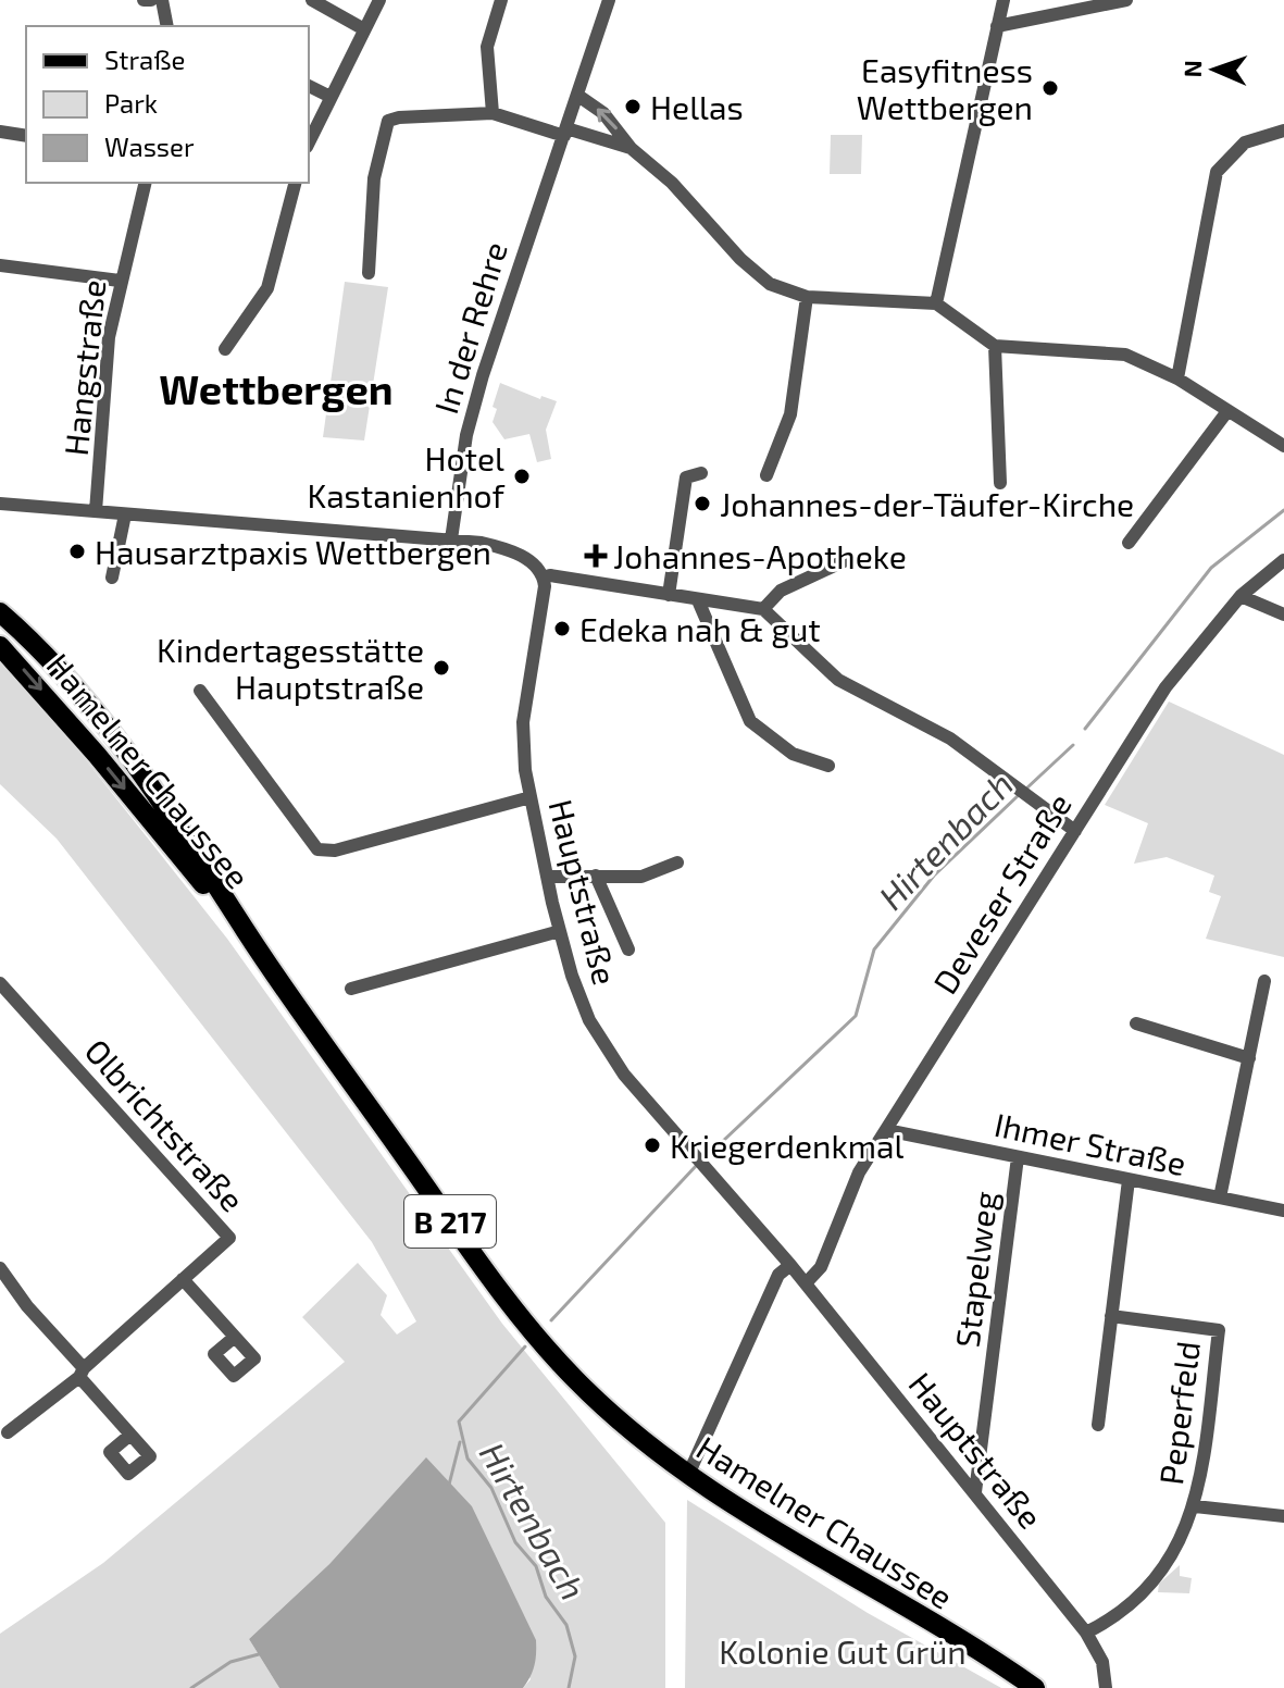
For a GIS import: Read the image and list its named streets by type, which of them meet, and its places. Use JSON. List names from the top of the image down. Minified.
{"streets":{"main road":["Hamelner Chaussee","B 217"],"street":["In der Rehre","Hangstraße","Hauptstraße","Deveser Straße","Olbrichtstraße","Ihmer Straße","Stapelweg","Peperfeld"]},"crossings":[["Hauptstraße","Deveser Straße"],["Hauptstraße","Stapelweg"],["Hauptstraße","Peperfeld"],["Deveser Straße","Ihmer Straße"],["Ihmer Straße","Stapelweg"]],"districts":["Wettbergen"],"water":["Hirtenbach"],"parks":["Kolonie Gut Grün"],"places":{"other":["Easyfitness Wettbergen","Hellas","Hotel Kastanienhof","Johannes-der-Täufer-Kirche","Hausarztpaxis Wettbergen","Edeka nah & gut","Kindertagesstätte Hauptstraße","Kriegerdenkmal"],"health":["Johannes-Apotheke"]},"legend":["Straße","Park","Wasser"],"north":"left"}
